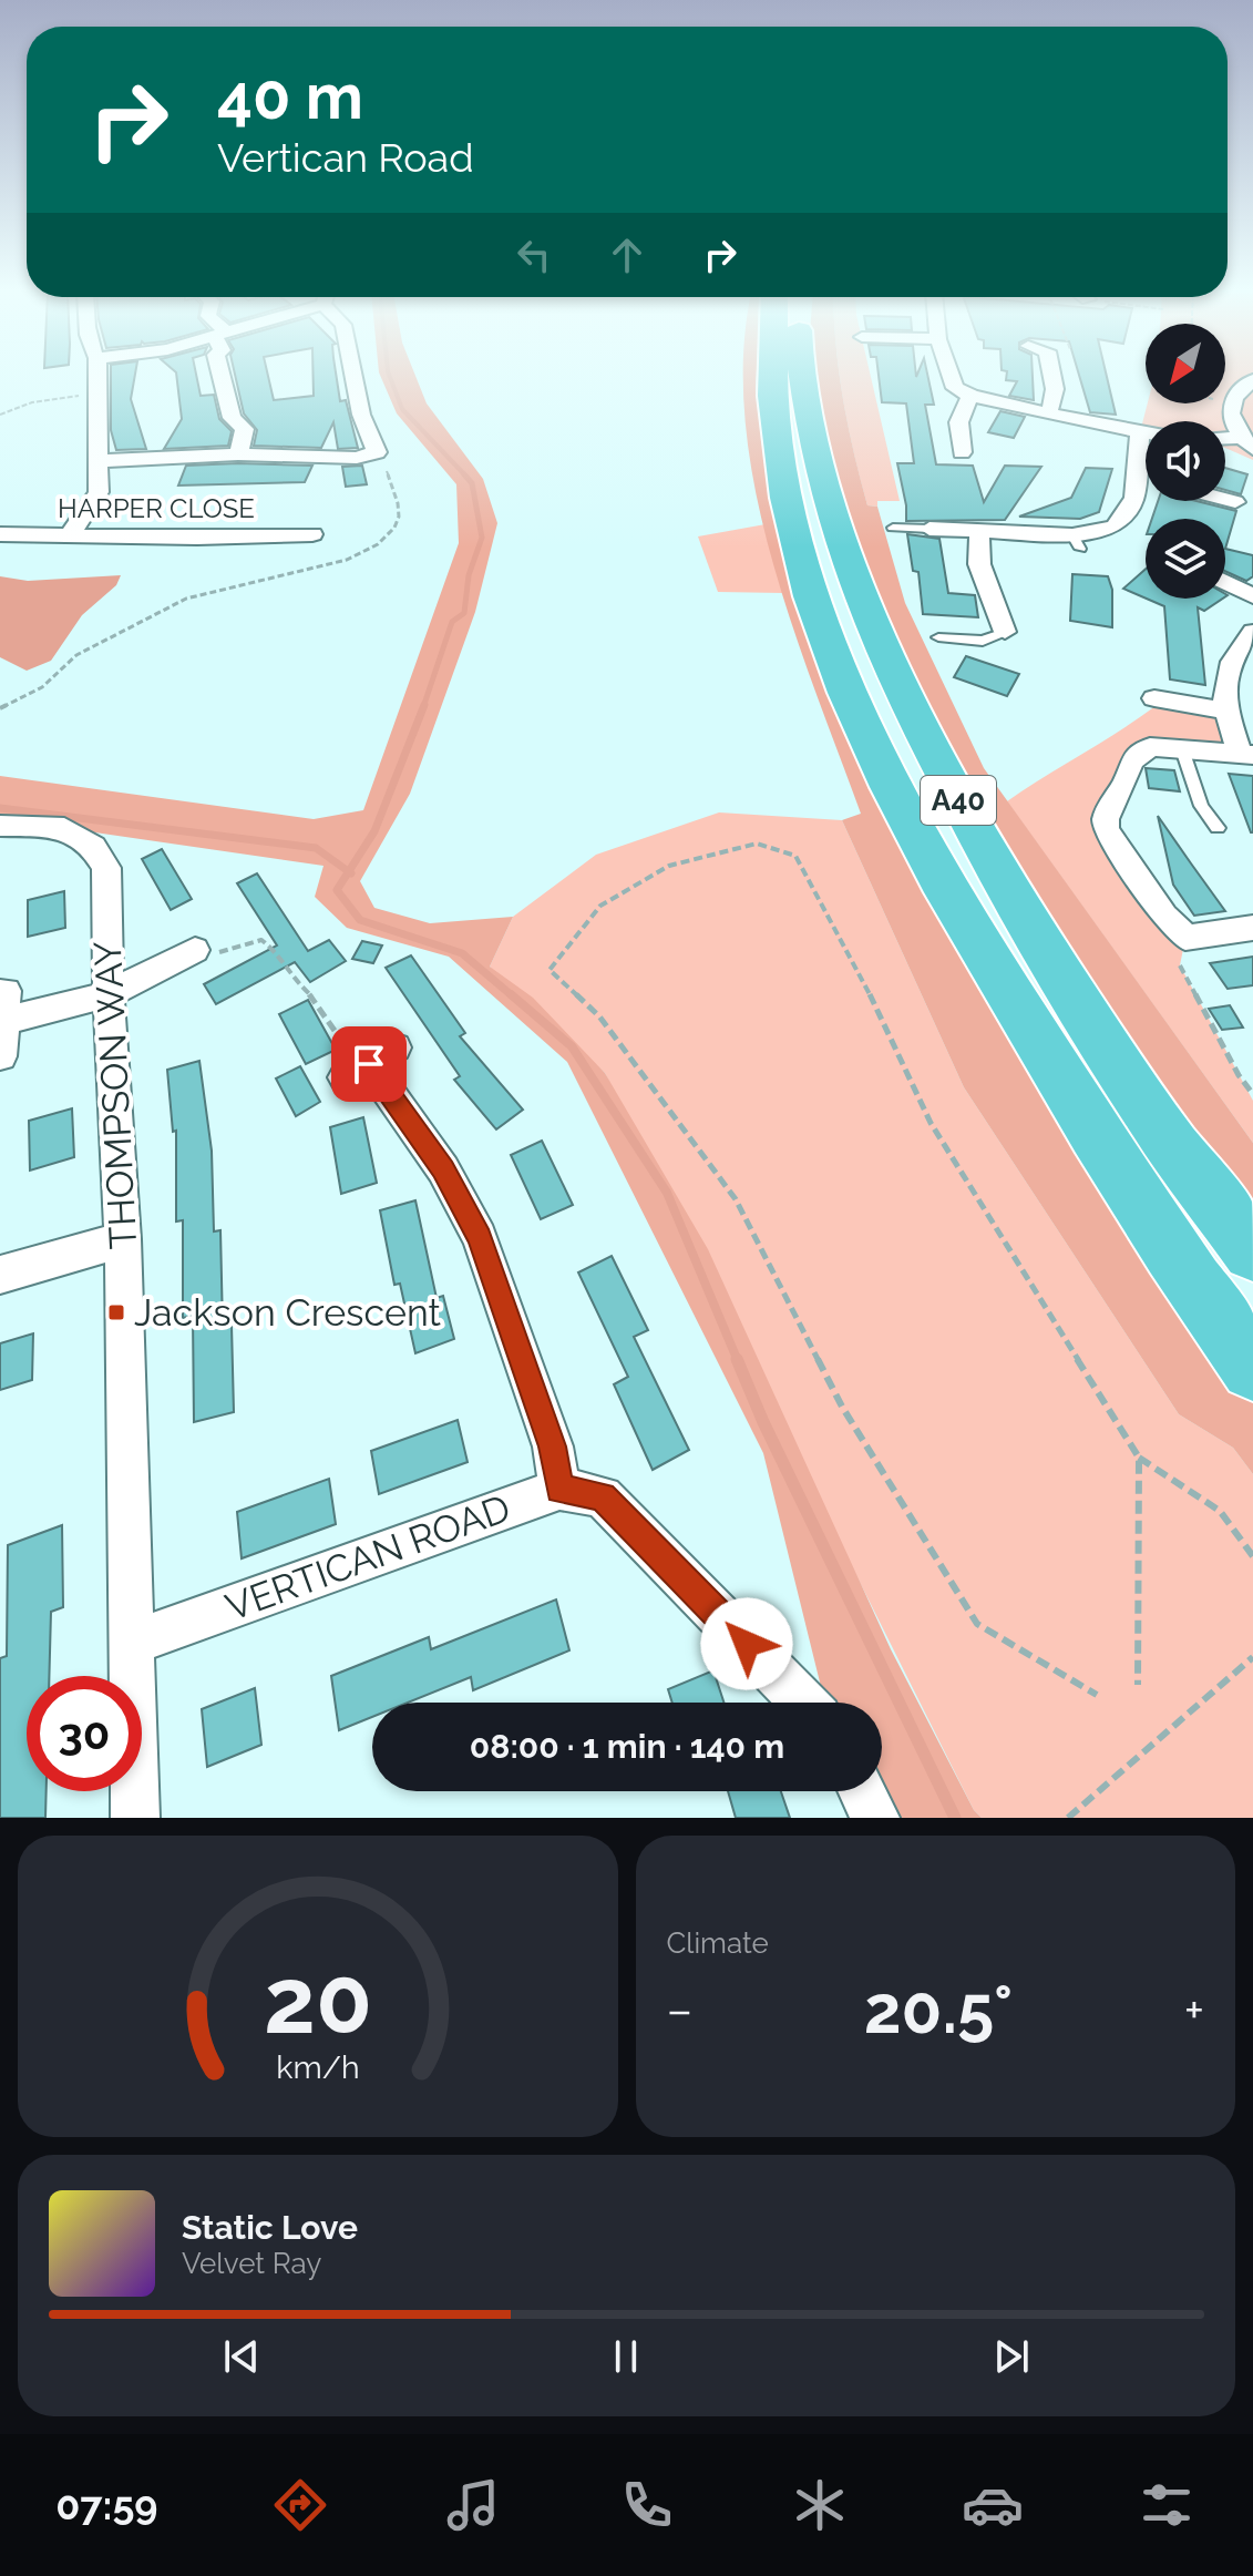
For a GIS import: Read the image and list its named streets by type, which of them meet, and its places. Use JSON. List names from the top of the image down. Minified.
{"streets":{"highway":["A40"],"street":["HARPER CLOSE","THOMPSON WAY","VERTICAN ROAD"]},"crossings":[["THOMPSON WAY","VERTICAN ROAD"]],"places":{"transit":["Jackson Crescent"]},"north":"bottom left","page":{"turn":["40 m","Vertican Road"],"limit":"30","trip":"08:00 · 1 min · 140 m","tile":"Climate","heat":["−","20.5°","+"],"song":["Static Love","Velvet Ray"],"tabs":"07:59","gauge":["20","km/h"]}}
